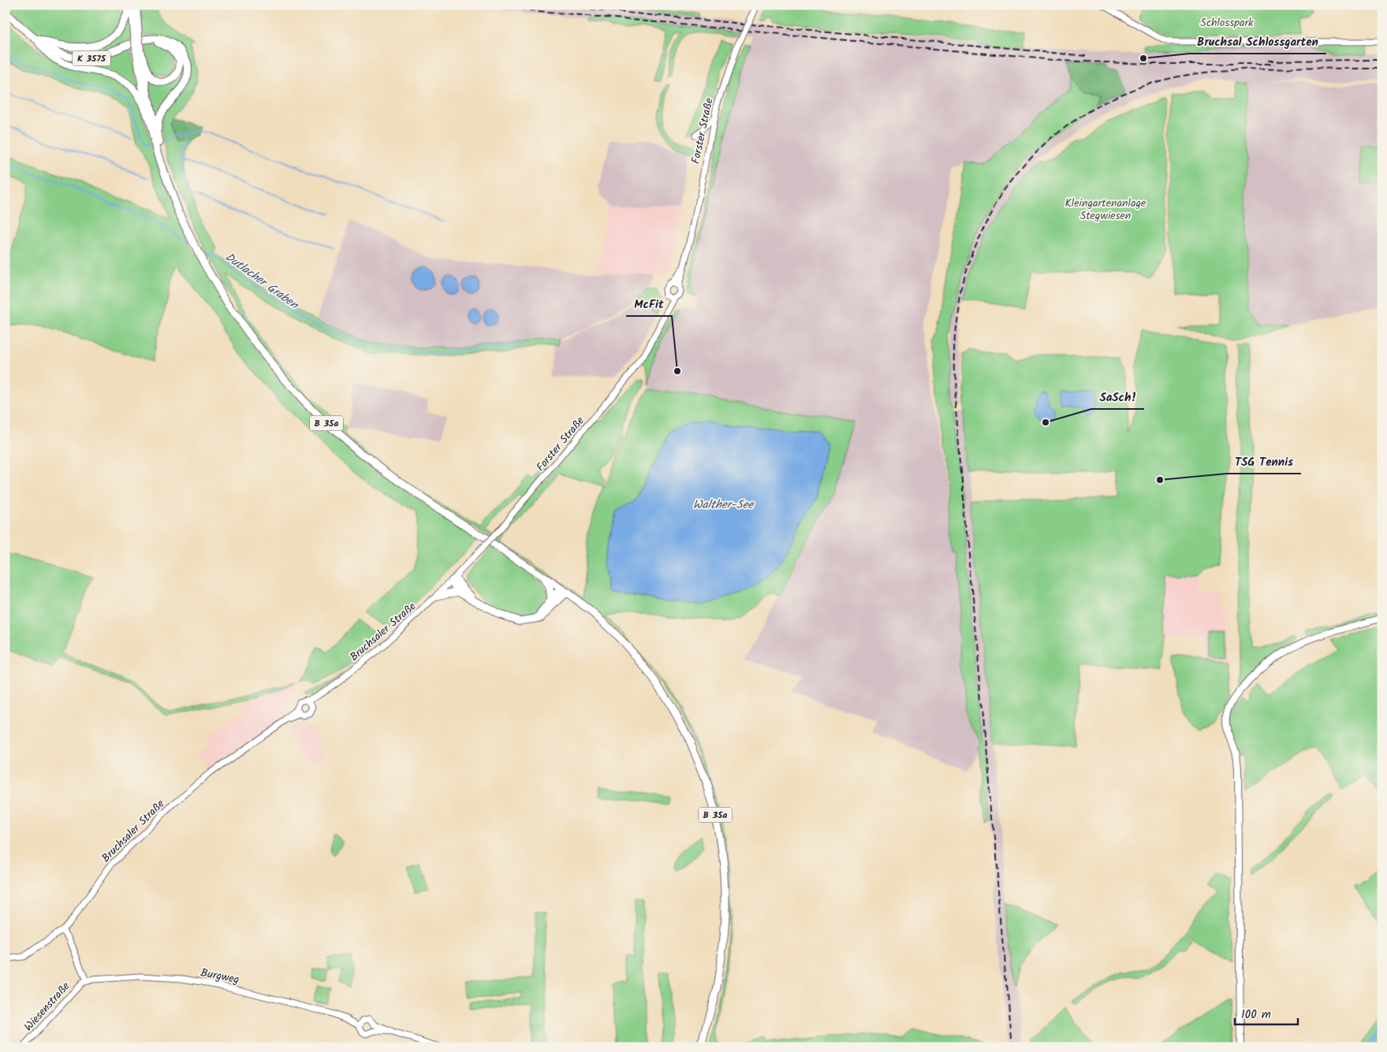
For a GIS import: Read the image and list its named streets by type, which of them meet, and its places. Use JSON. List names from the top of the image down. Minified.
{"streets":{"main road":["K 3575","B 35a"],"street":["Forster Straße","Bruchsaler Straße","Burgweg","Wiesenstraße"]},"crossings":[["K 3575","B 35a"],["Forster Straße","Bruchsaler Straße"],["Burgweg","Wiesenstraße"]],"water":["Dutlacher Graben","Walther-See"],"parks":["Schlosspark","Kleingartenanlage Stegwiesen"],"places":["Bruchsal Schlossgarten","McFit","SaSch!","TSG Tennis"],"scale_bar":"100 m"}
